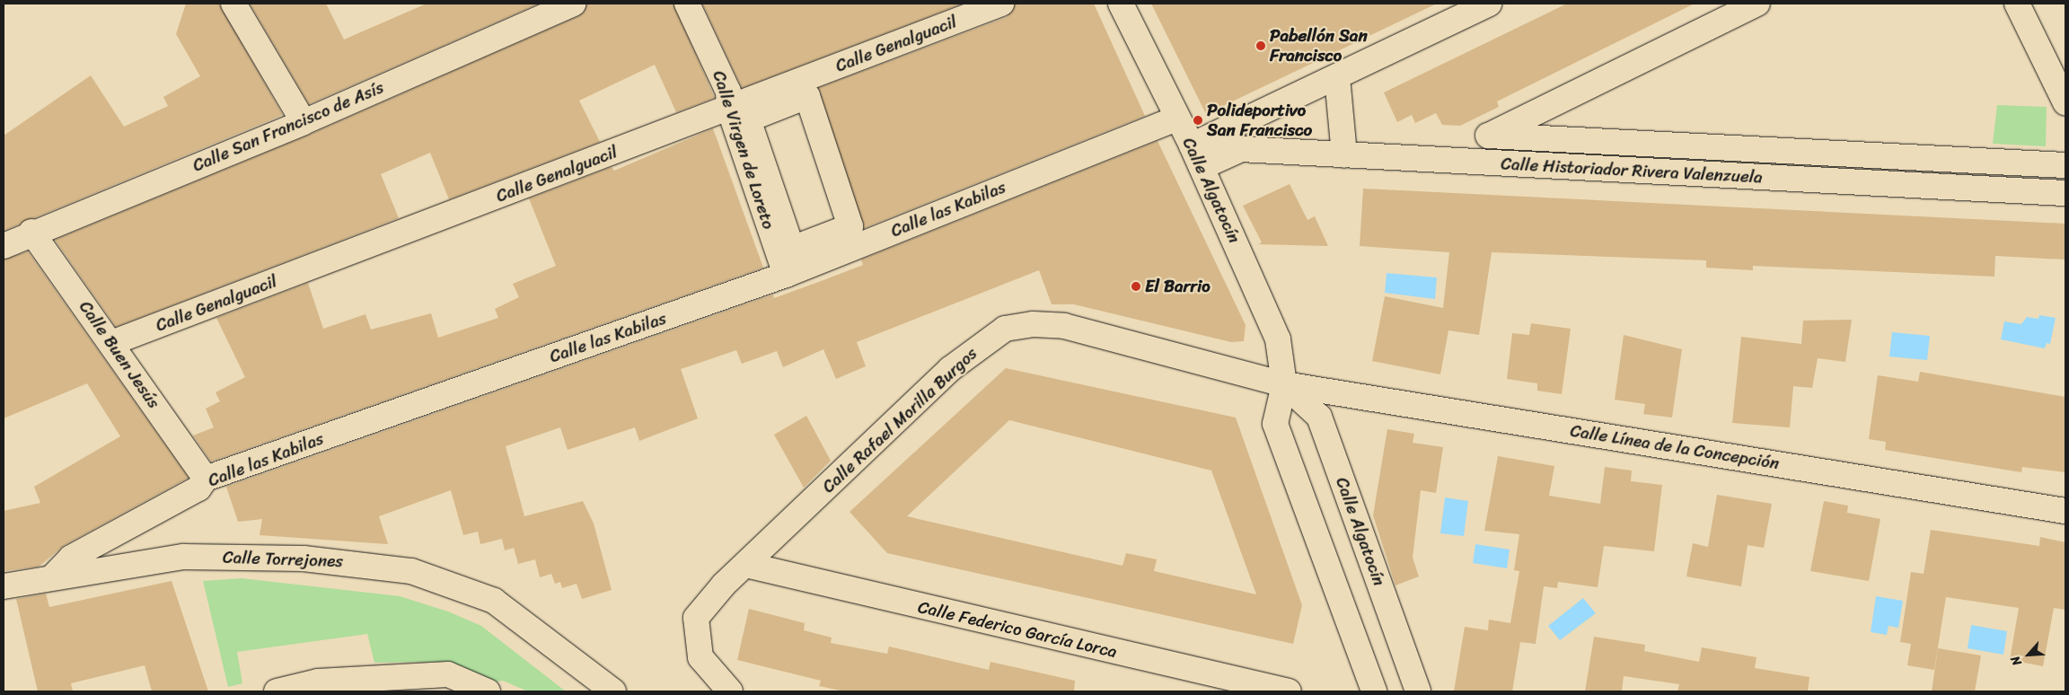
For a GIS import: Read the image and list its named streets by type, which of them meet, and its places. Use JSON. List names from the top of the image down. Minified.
{"streets":{"street":["Calle Genalguacil","Calle San Francisco de Asís","Calle Virgen de Loreto","Calle Historiador Rivera Valenzuela","Calle Algatocín","Calle las Kabilas","Calle Buen Jesús","Calle Rafael Morilla Burgos","Calle Línea de la Concepción","Calle Torrejones","Calle Federico García Lorca"]},"crossings":[["Calle Genalguacil","Calle Virgen de Loreto"],["Calle Genalguacil","Calle Buen Jesús"],["Calle San Francisco de Asís","Calle Buen Jesús"],["Calle Virgen de Loreto","Calle las Kabilas"],["Calle Historiador Rivera Valenzuela","Calle Algatocín"],["Calle Algatocín","Calle las Kabilas"],["Calle Algatocín","Calle Rafael Morilla Burgos"],["Calle Algatocín","Calle Línea de la Concepción"],["Calle las Kabilas","Calle Buen Jesús"],["Calle las Kabilas","Calle Torrejones"],["Calle Rafael Morilla Burgos","Calle Línea de la Concepción"],["Calle Rafael Morilla Burgos","Calle Federico García Lorca"]],"places":["Pabellón San Francisco","Polideportivo San Francisco","El Barrio"],"north":"bottom left"}
